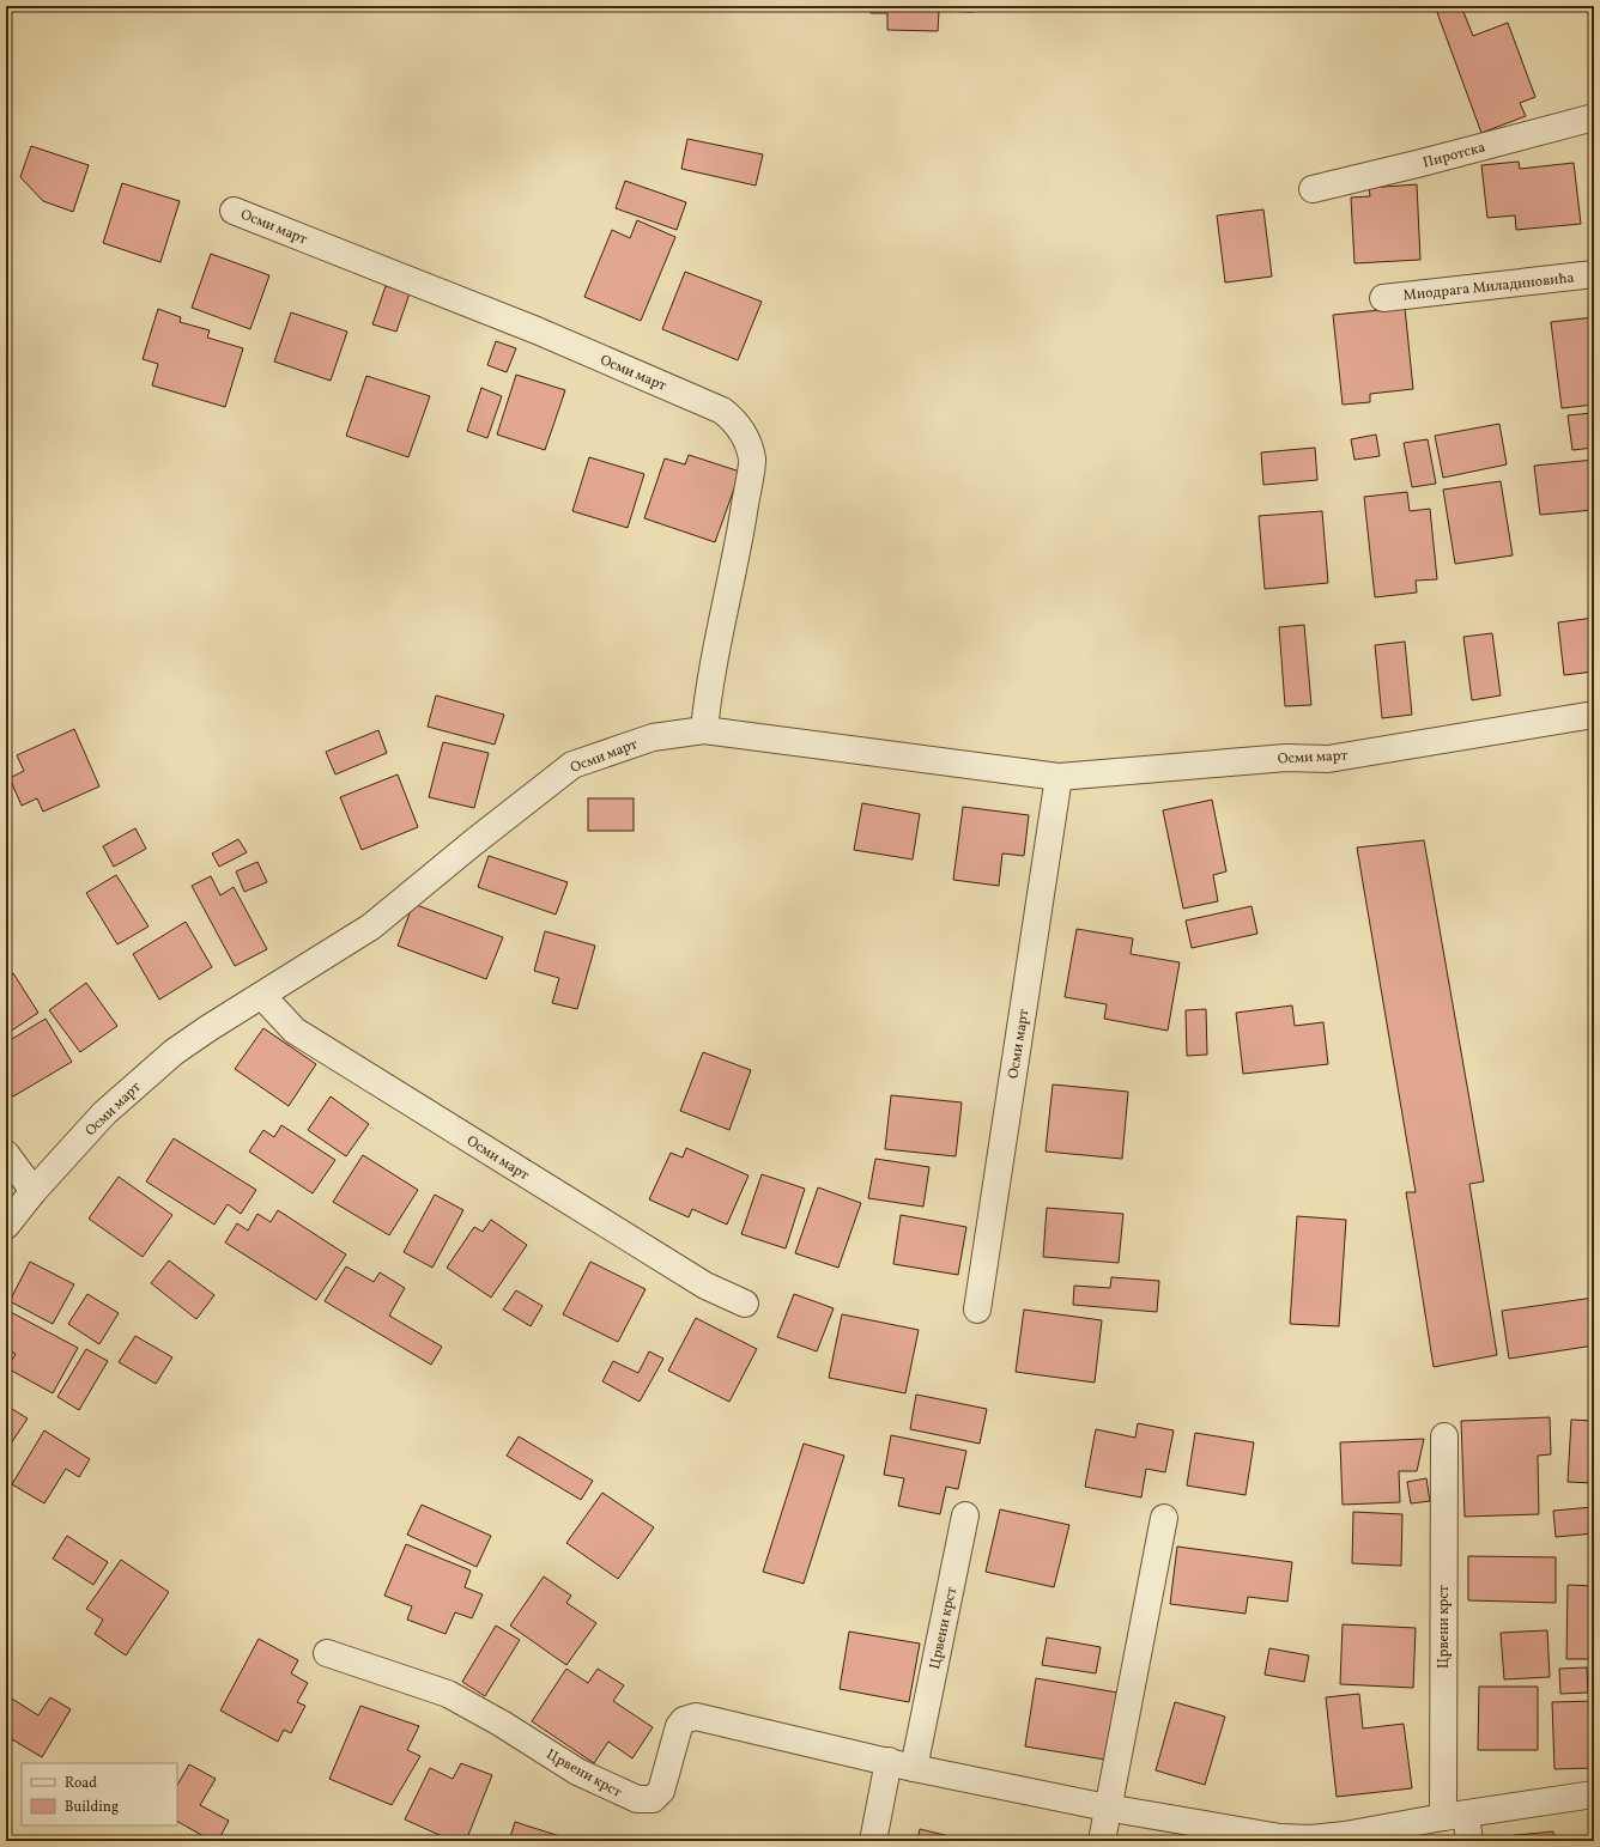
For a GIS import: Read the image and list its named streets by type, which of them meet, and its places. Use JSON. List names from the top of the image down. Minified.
{"streets":{"street":["Пиротска","Осми март","Миодрага Миладиновића","Црвени крст"]},"legend":["Road","Building"]}
